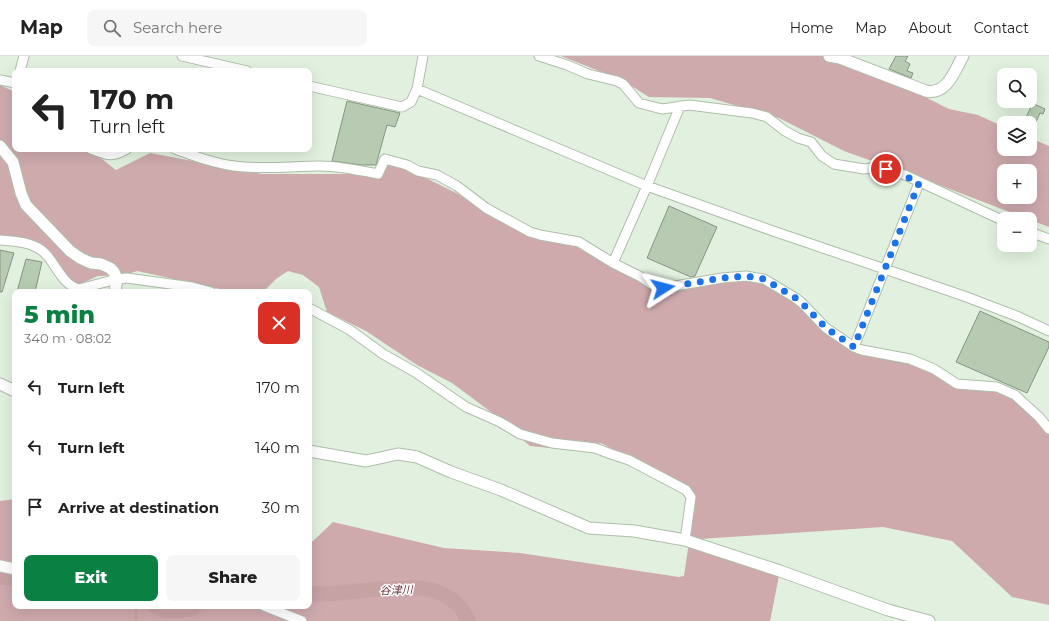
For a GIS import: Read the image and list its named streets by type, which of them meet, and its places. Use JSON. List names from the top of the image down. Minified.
{"water":["谷津川"],"page":{"header":"Map","search":"Search here","nav":["Home","Map","About","Contact"],"map_buttons":["+","−"],"turn":["170 m","Turn left"],"heading":["5 min","340 m · 08:02"],"list":[{"name":"Turn left","value":"170 m"},{"name":"Turn left","value":"140 m"},{"name":"Arrive at destination","value":"30 m"}],"buttons":["Exit","Share"]}}
